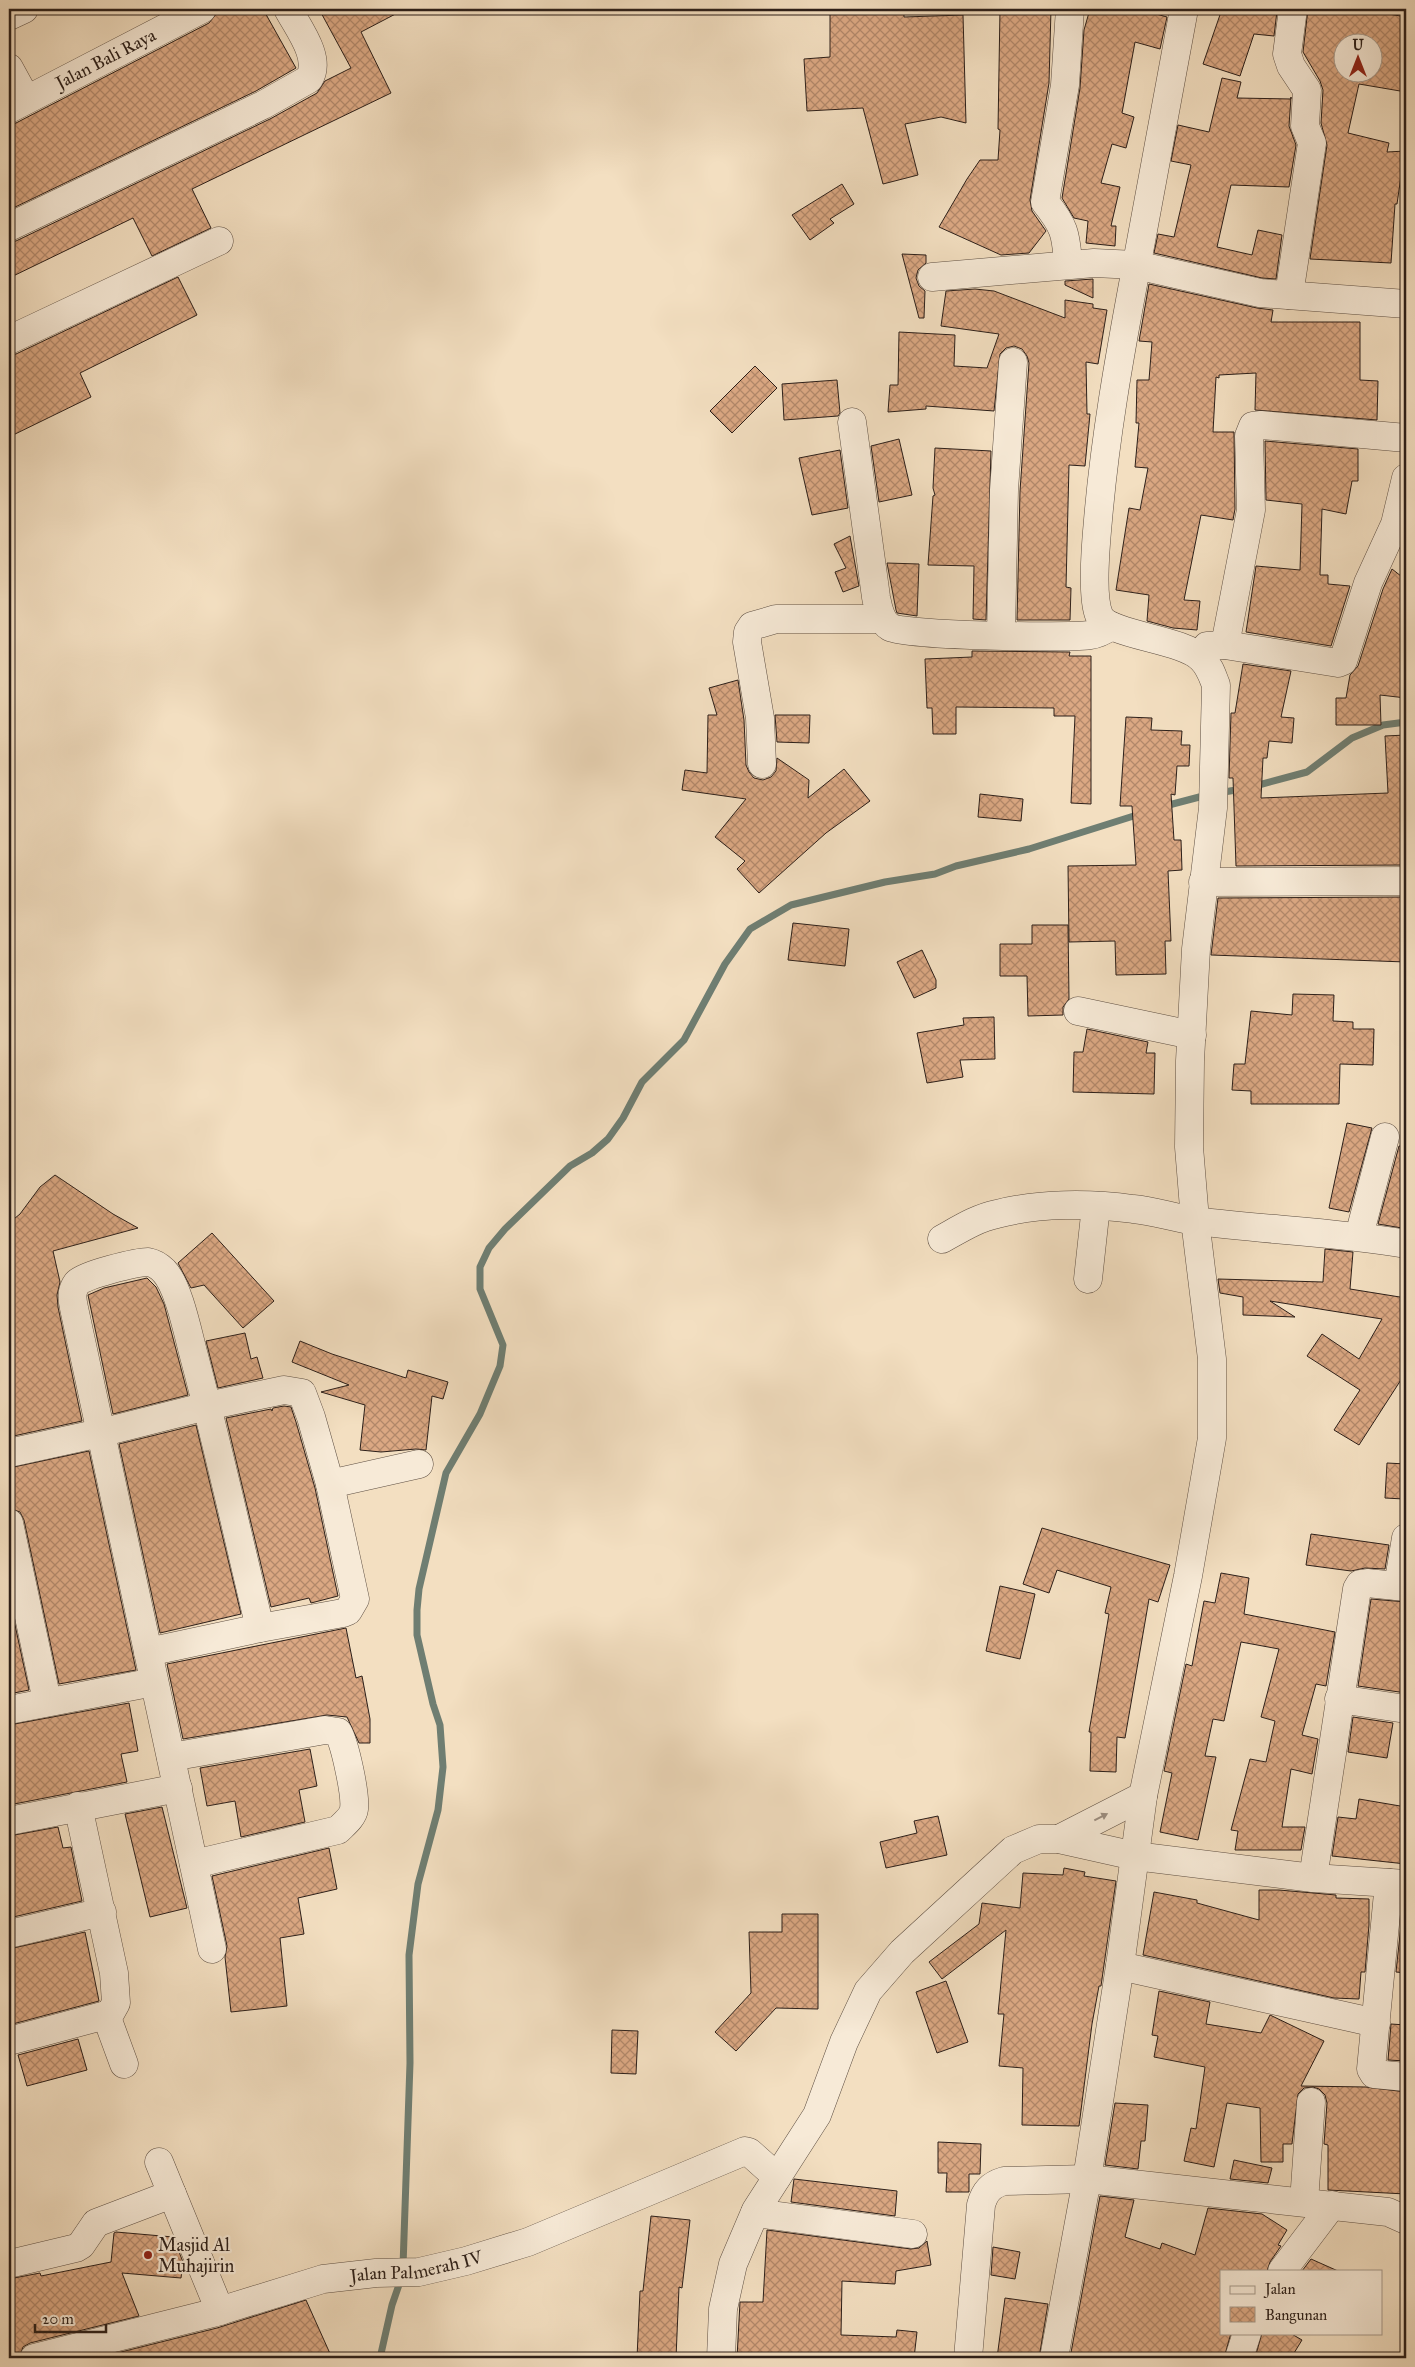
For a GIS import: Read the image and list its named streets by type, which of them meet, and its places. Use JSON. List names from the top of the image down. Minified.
{"streets":{"street":["Jalan Bali Raya","Jalan Palmerah IV"]},"places":["Masjid Al Muhajirin"],"legend":["Jalan","Bangunan"],"scale_bar":"20 m","north":"top"}
